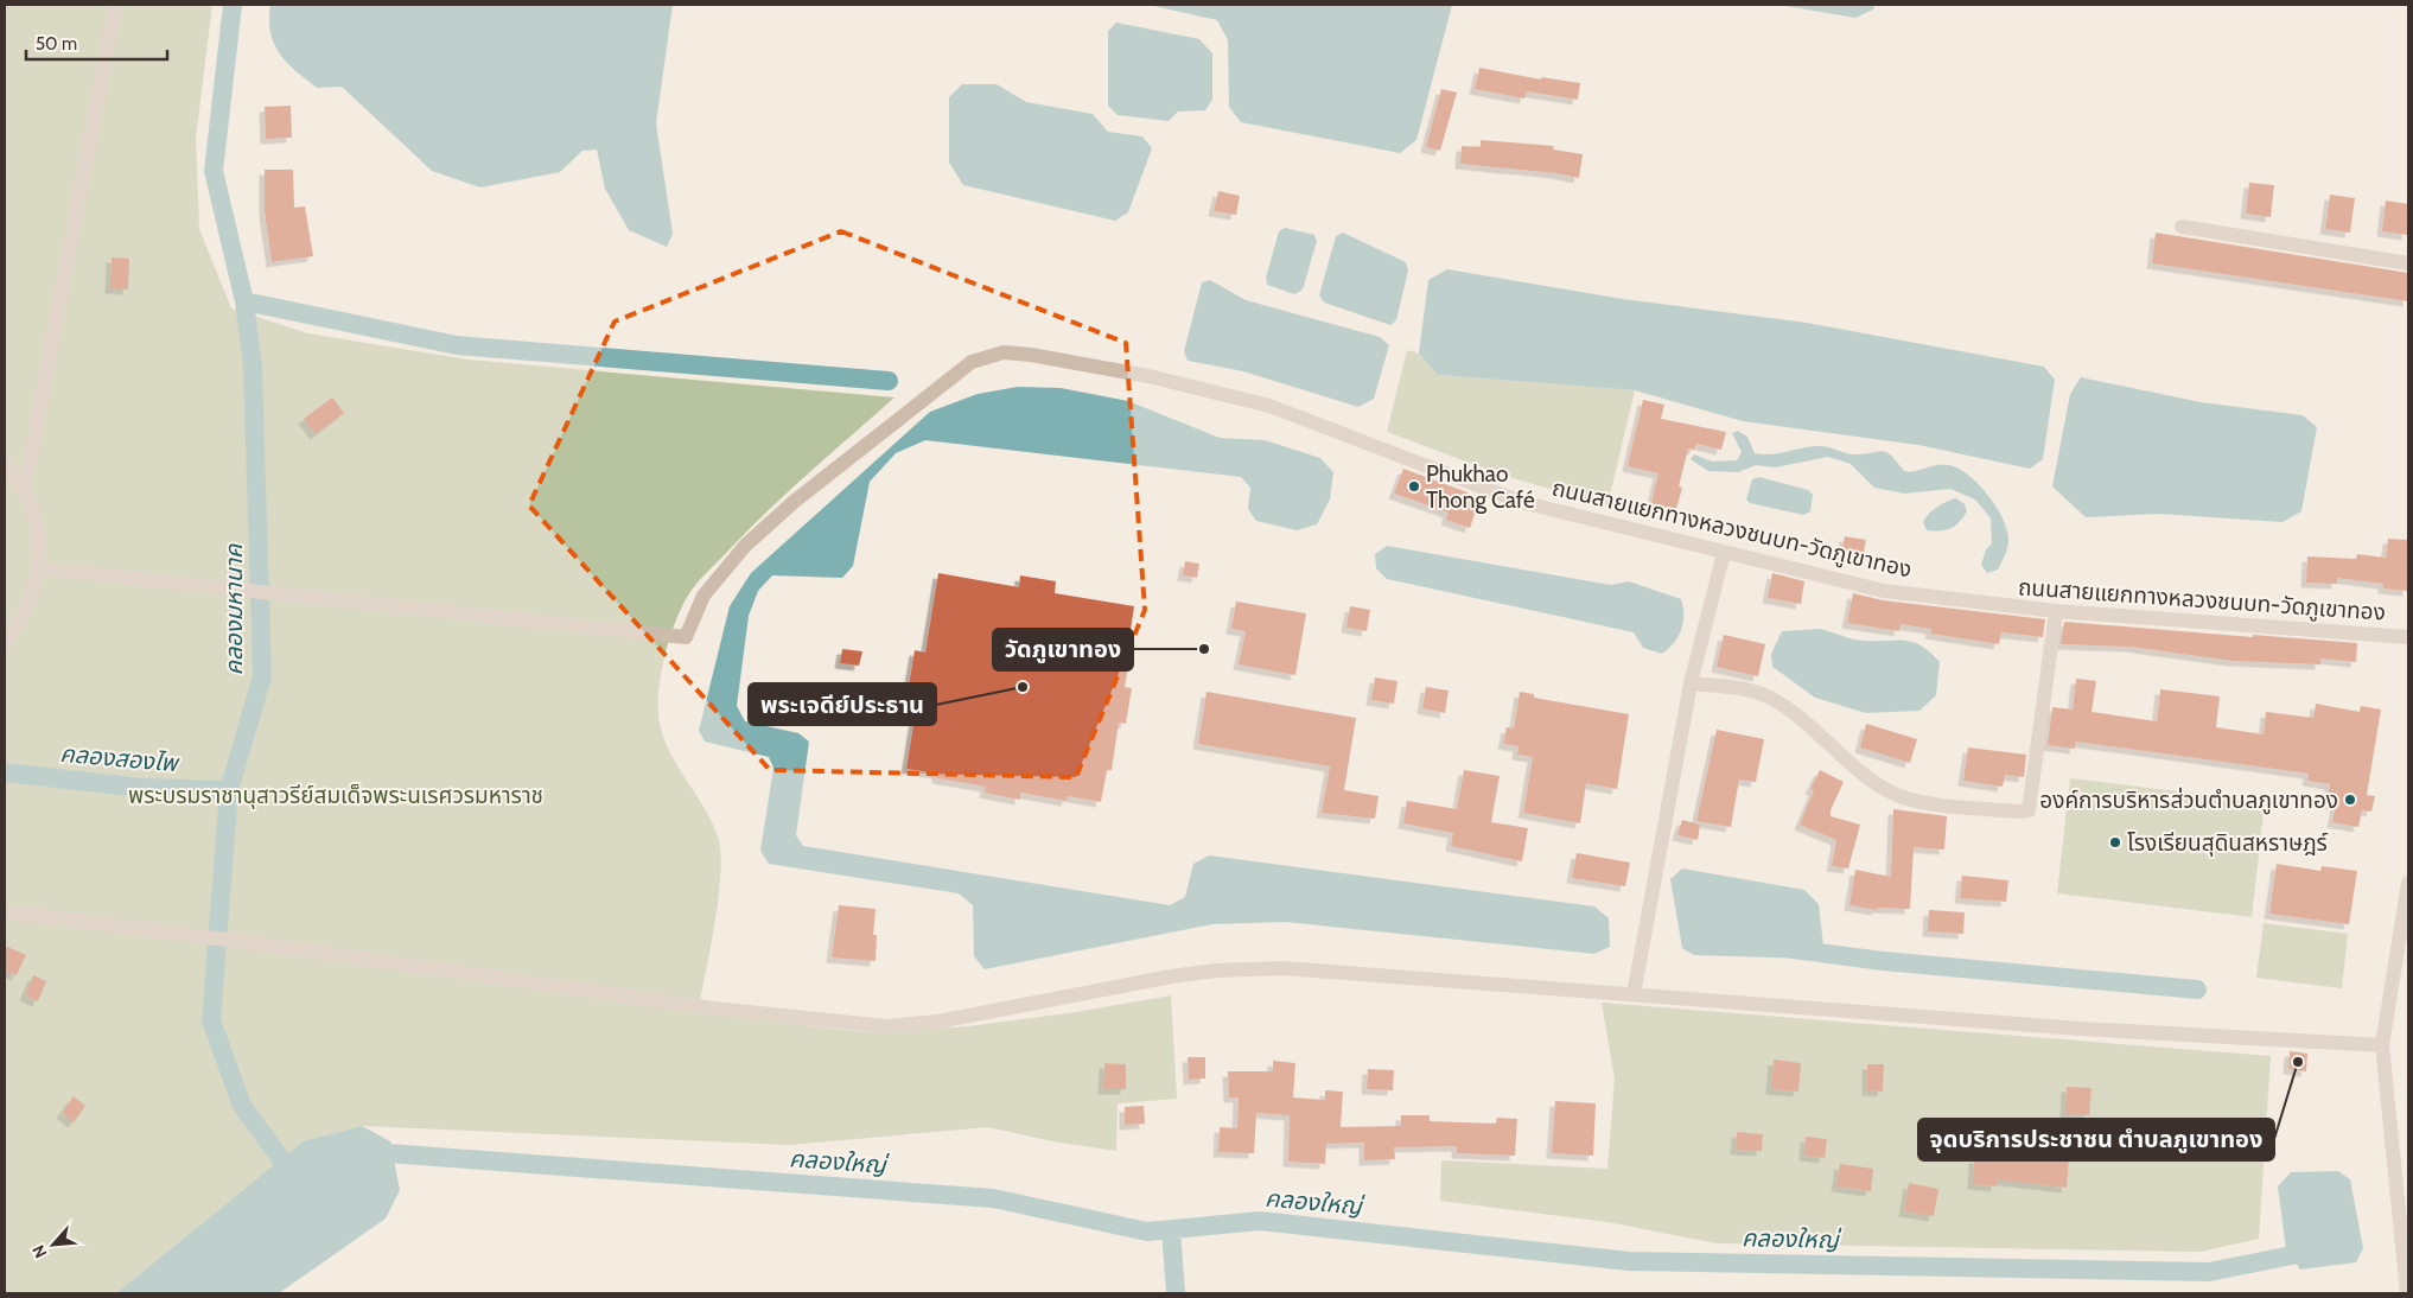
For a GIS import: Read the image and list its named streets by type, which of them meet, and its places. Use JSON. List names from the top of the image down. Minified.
{"streets":{"street":["ถนนสายแยกทางหลวงชนบท-วัดภูเขาทอง"]},"water":["คลองมหานาค","คลองสองไพ","คลองใหญ่"],"parks":["พระบรมราชานุสาวรีย์สมเด็จพระนเรศวรมหาราช"],"places":["Phukhao Thong Café","วัดภูเขาทอง","พระเจดีย์ประธาน","องค์การบริหารส่วนตำบลภูเขาทอง","โรงเรียนสุดินสหราษฎร์","จุดบริการประชาชน ตำบลภูเขาทอง"],"scale_bar":"50 m","north":"bottom left"}
